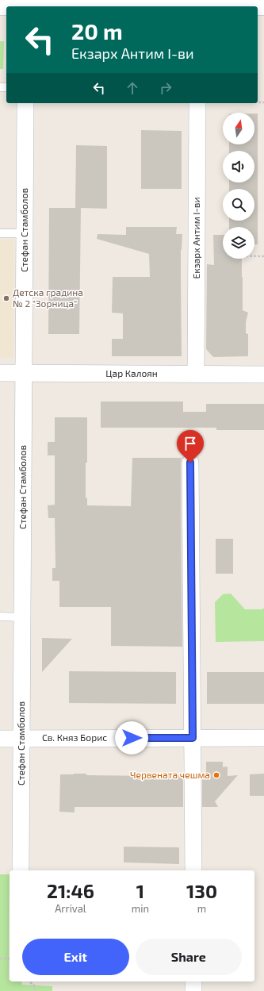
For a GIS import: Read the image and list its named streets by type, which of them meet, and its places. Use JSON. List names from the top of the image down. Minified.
{"streets":{"street":["Стефан Стамболов","Екзарх Антим I-ви","Цар Калоян","Св. Княз Борис"]},"crossings":[["Стефан Стамболов","Цар Калоян"],["Стефан Стамболов","Св. Княз Борис"],["Екзарх Антим I-ви","Цар Калоян"]],"places":["Детска градина № 2 \"Зорница\"","Червената чешма"],"north":"top","page":{"turn":["20 m","Екзарх Антим I-ви"],"eta":["21:46","Arrival","1","min","130","m"],"buttons":["Exit","Share"]}}
